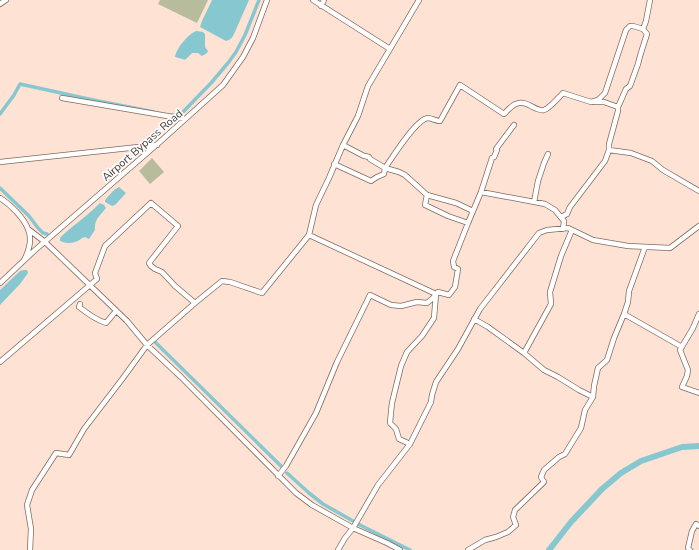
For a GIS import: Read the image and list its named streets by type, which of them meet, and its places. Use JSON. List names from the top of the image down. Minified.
{"streets":{"street":["Airport Bypass Road"]}}
